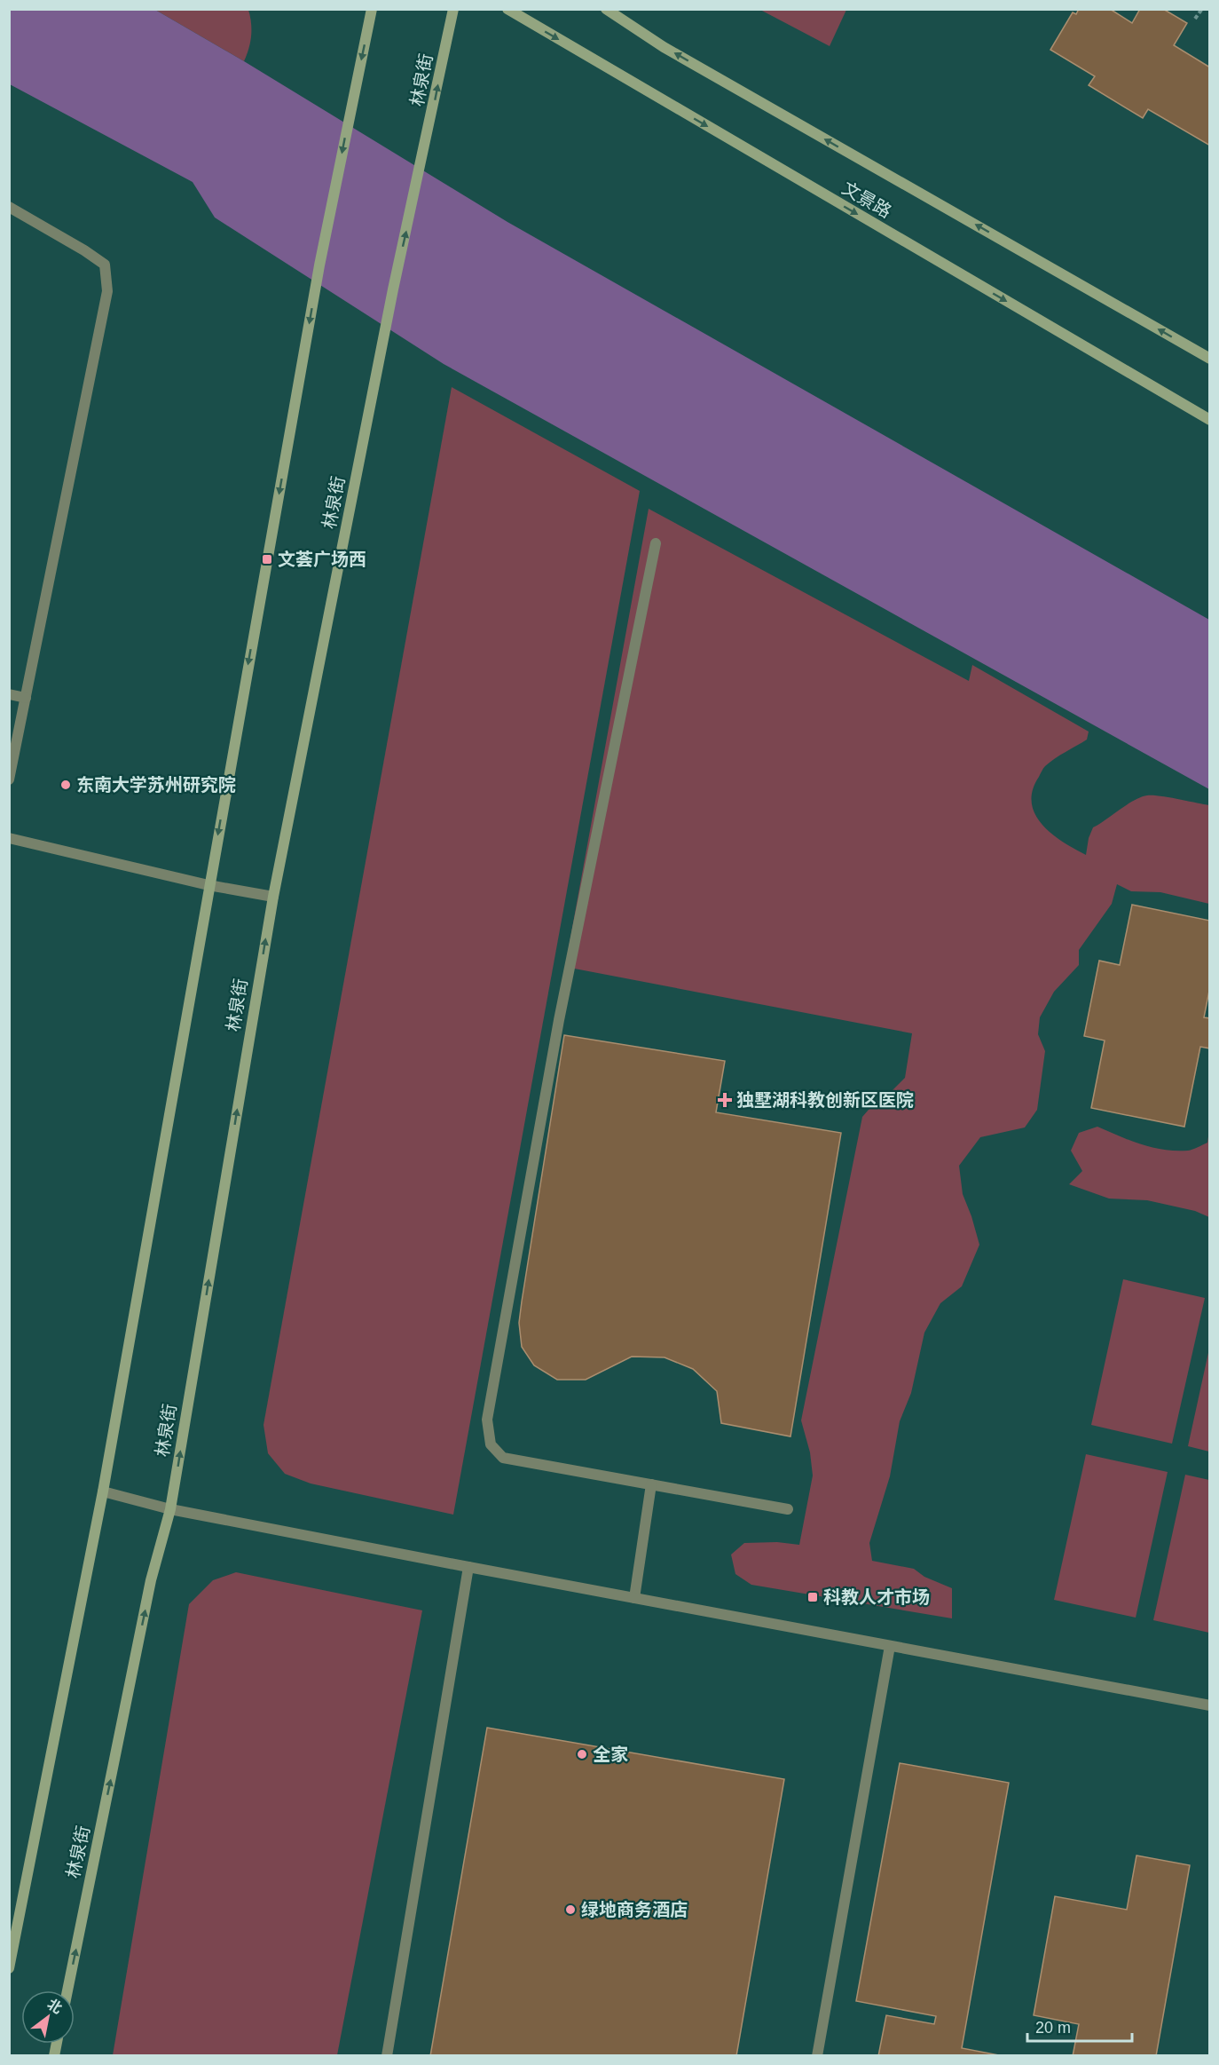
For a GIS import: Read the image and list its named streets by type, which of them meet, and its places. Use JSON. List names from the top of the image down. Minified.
{"streets":{"main road":["林泉街","文景路"]},"places":{"transit":["文荟广场西","科教人才市场"],"other":["东南大学苏州研究院","全家","绿地商务酒店"],"health":["独墅湖科教创新区医院"]},"scale_bar":"20 m","north":"top right"}
